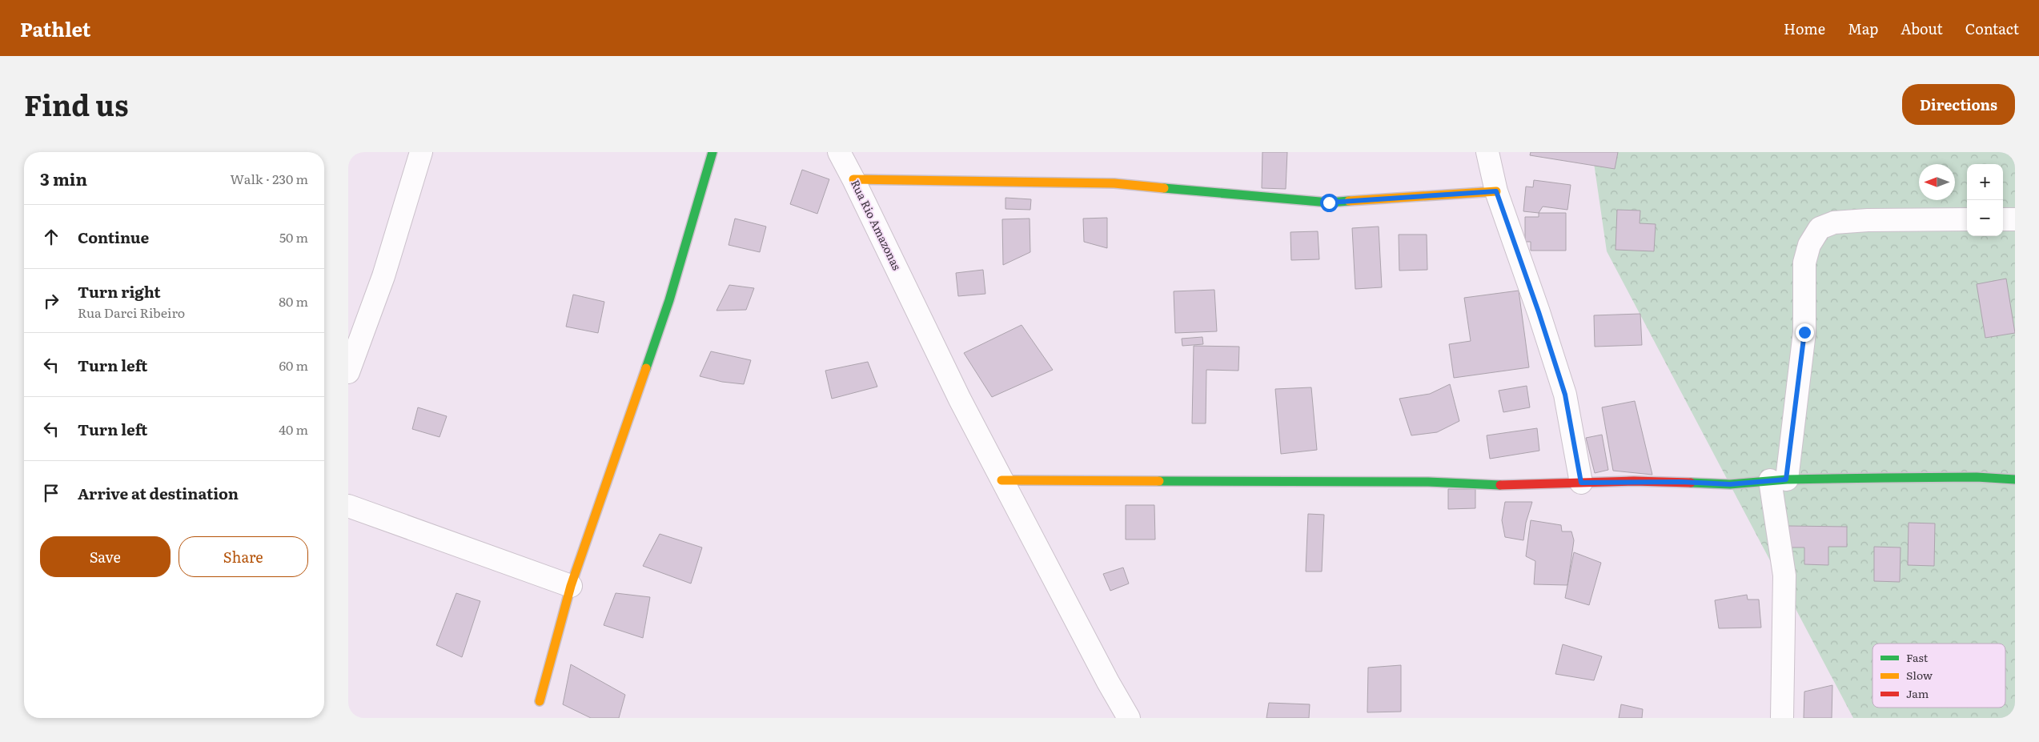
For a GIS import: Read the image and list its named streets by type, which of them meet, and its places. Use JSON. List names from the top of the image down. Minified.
{"streets":{"street":["Rua Rio Amazonas"]},"legend":["Fast","Slow","Jam"],"north":"left","page":{"header":"Pathlet","nav":["Home","Map","About","Contact"],"title":"Find us","buttons":["Directions",["Save","Share"]],"heading":["3 min","Walk · 230 m"],"map_buttons":["+","−"],"list":[["Continue","50 m"],["Turn right","Rua Darci Ribeiro","80 m"],["Turn left","60 m"],["Turn left","40 m"],"Arrive at destination"]}}
